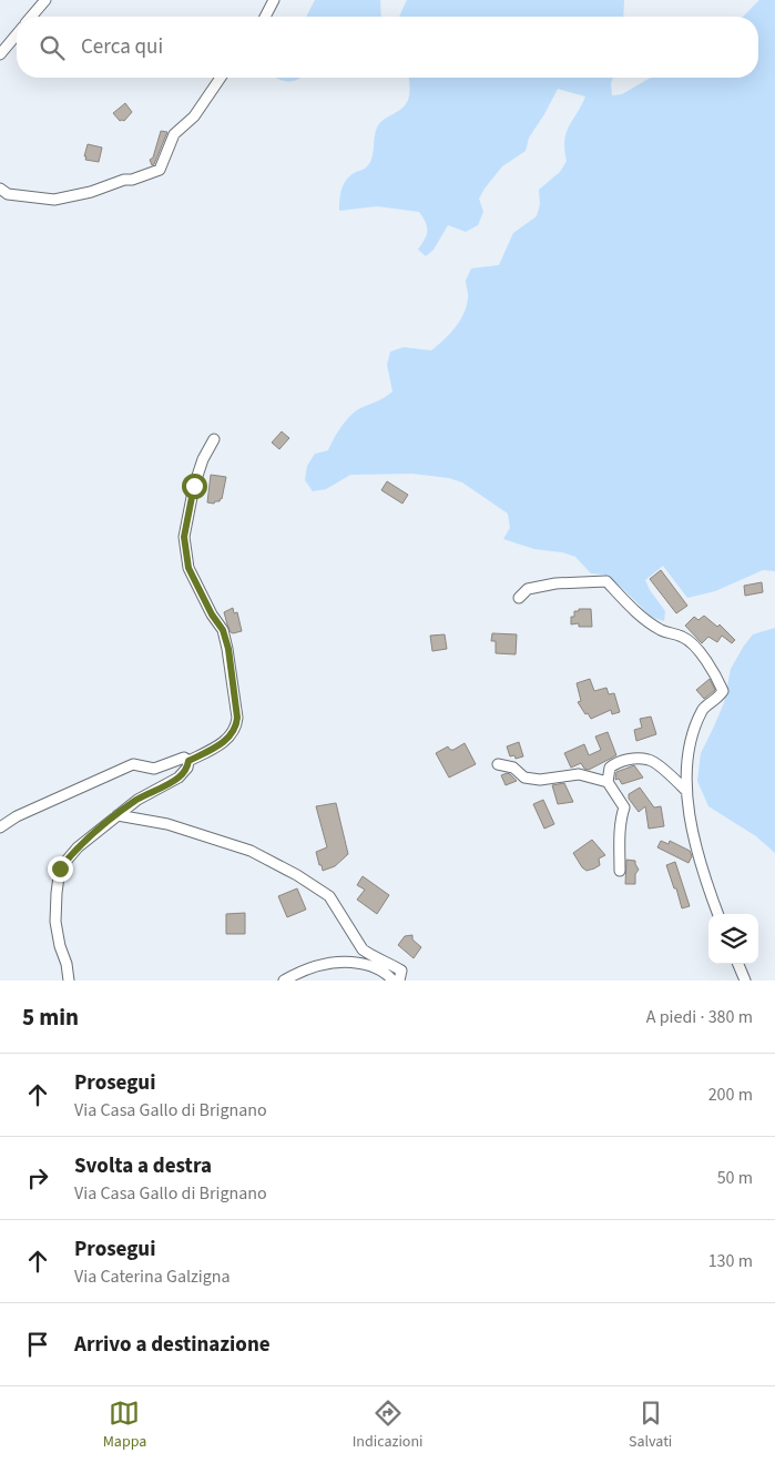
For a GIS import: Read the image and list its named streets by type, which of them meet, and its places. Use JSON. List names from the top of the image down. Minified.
{"page":{"search":"Cerca qui","heading":["5 min","A piedi · 380 m"],"list":[["Prosegui","Via Casa Gallo di Brignano","200 m"],["Svolta a destra","Via Casa Gallo di Brignano","50 m"],["Prosegui","Via Caterina Galzigna","130 m"],"Arrivo a destinazione"],"nav":["Mappa","Indicazioni","Salvati"]}}
